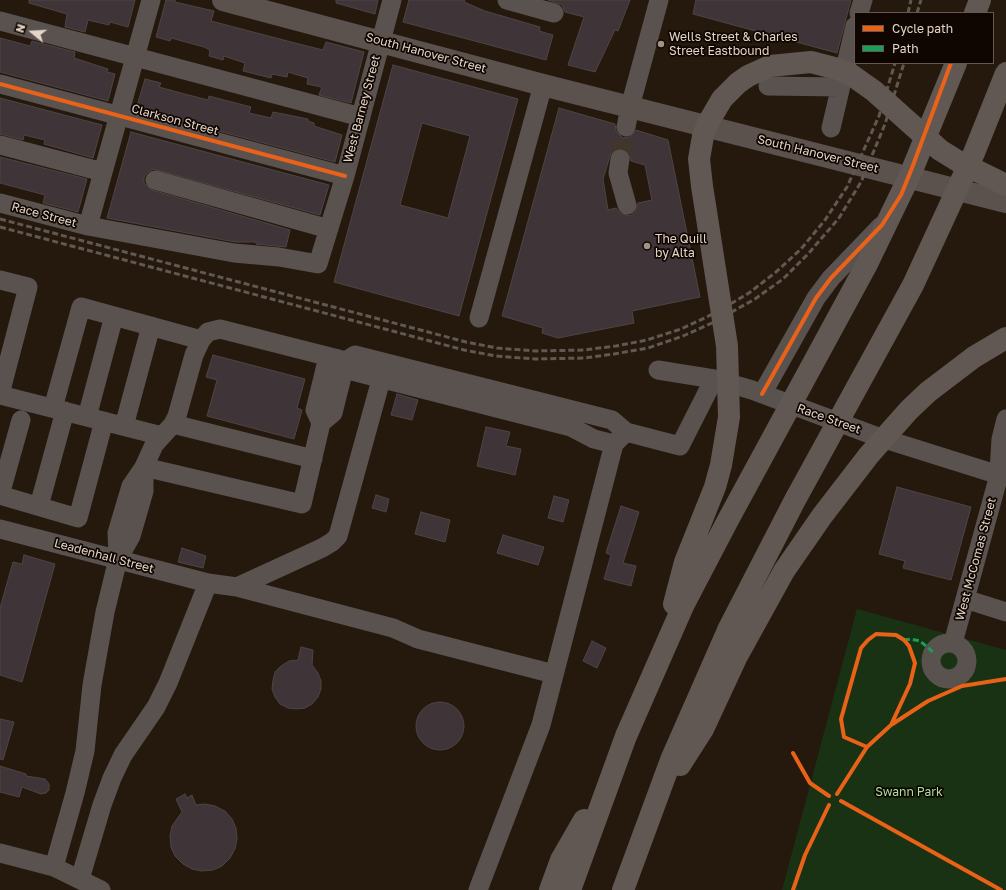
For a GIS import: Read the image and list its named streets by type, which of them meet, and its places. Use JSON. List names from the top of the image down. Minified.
{"streets":{"main road":["South Hanover Street"],"street":["West Barney Street","Clarkson Street","Race Street","Leadenhall Street","West McComas Street"]},"crossings":[["South Hanover Street","West Barney Street"],["West Barney Street","Clarkson Street"],["West Barney Street","Race Street"],["Race Street","West McComas Street"]],"parks":["Swann Park"],"places":["Wells Street & Charles Street Eastbound","The Quill by Alta"],"legend":["Cycle path","Path"],"north":"left"}
